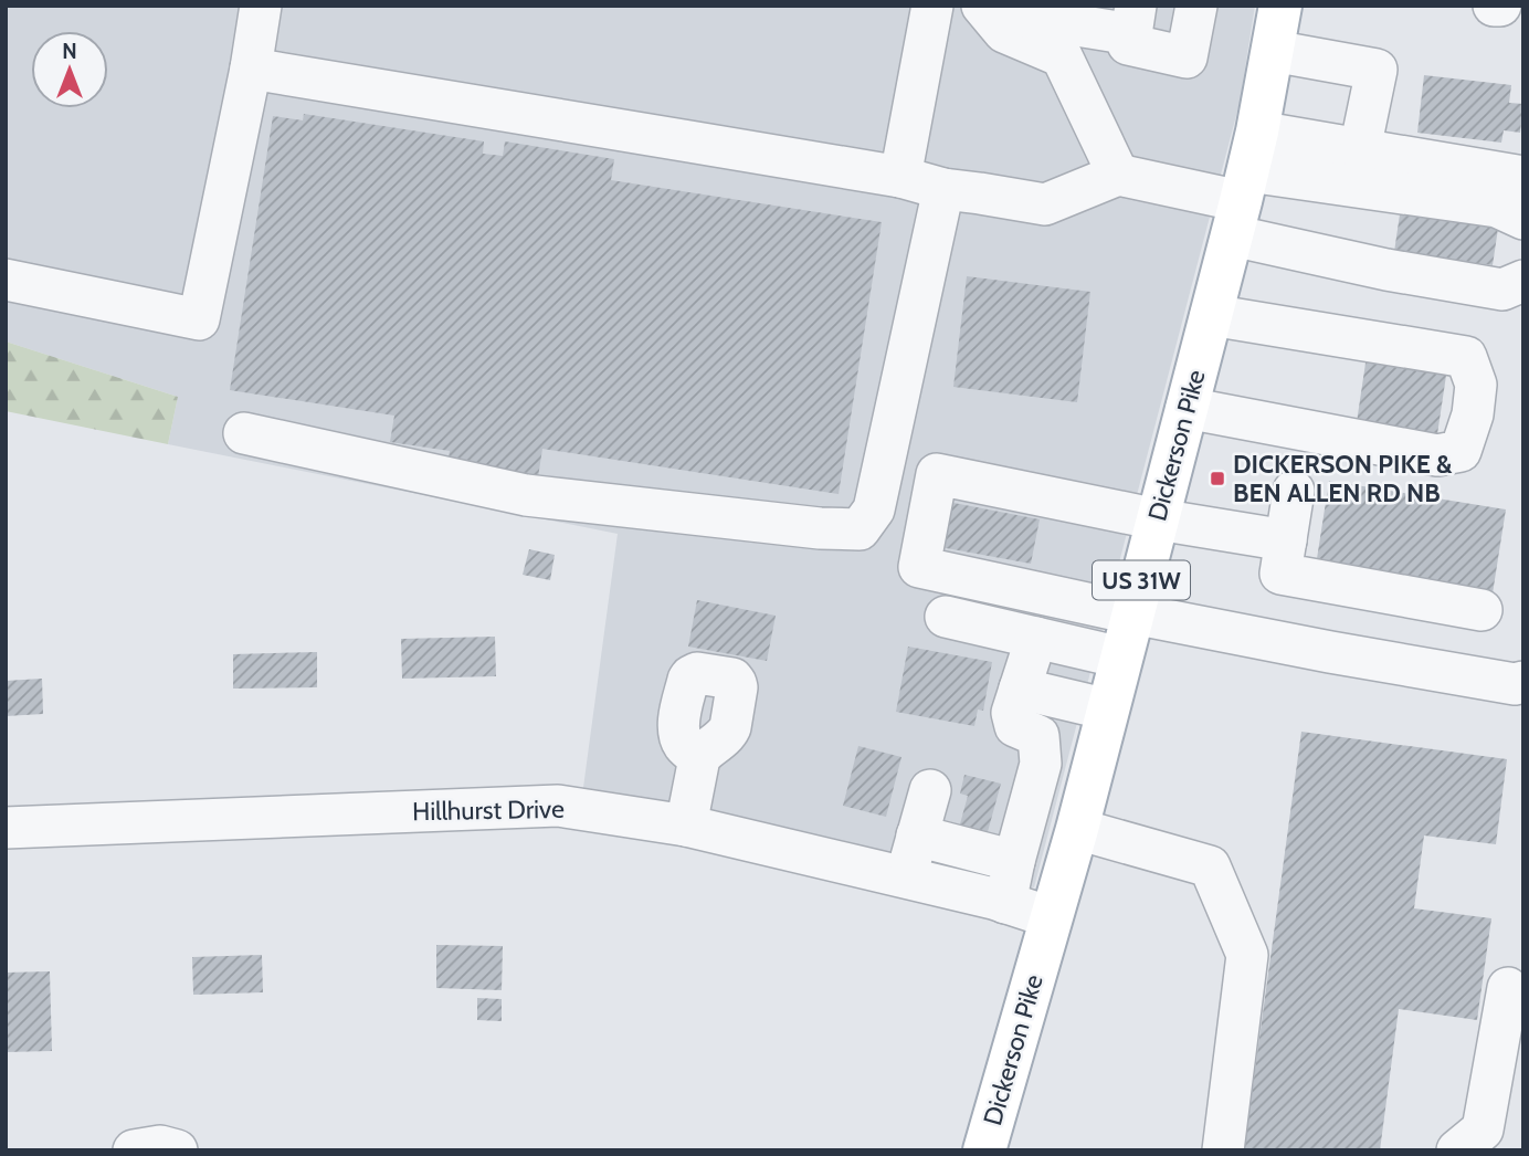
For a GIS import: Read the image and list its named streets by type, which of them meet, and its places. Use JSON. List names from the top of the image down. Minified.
{"streets":{"main road":["Dickerson Pike","US 31W"],"street":["Hillhurst Drive"]},"crossings":[["Dickerson Pike","Hillhurst Drive"]],"places":{"transit":["DICKERSON PIKE & BEN ALLEN RD NB"]},"north":"top"}
